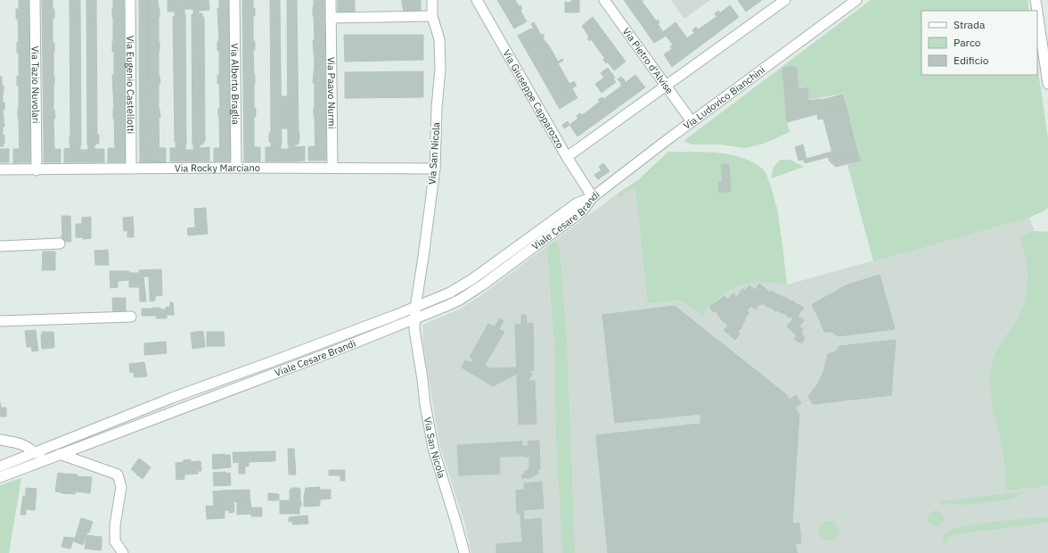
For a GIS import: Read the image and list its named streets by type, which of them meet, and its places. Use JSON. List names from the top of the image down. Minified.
{"streets":{"street":["Via Pietro d'Alvise","Via Alberto Braglia","Via Tazio Nuvolari","Via Eugenio Castellotti","Via Paavo Nurmi","Via Ludovico Bianchini","Via Giuseppe Capparozzo","Via San Nicola","Via Rocky Marciano","Viale Cesare Brandi"]},"crossings":[["Via Pietro d'Alvise","Via Ludovico Bianchini"],["Via Alberto Braglia","Via Rocky Marciano"],["Via Tazio Nuvolari","Via Rocky Marciano"],["Via Eugenio Castellotti","Via Rocky Marciano"],["Via Paavo Nurmi","Via Rocky Marciano"],["Via Ludovico Bianchini","Via Giuseppe Capparozzo"],["Via Ludovico Bianchini","Viale Cesare Brandi"],["Via Giuseppe Capparozzo","Viale Cesare Brandi"],["Via San Nicola","Via Rocky Marciano"],["Via San Nicola","Viale Cesare Brandi"]],"legend":["Strada","Parco","Edificio"]}
